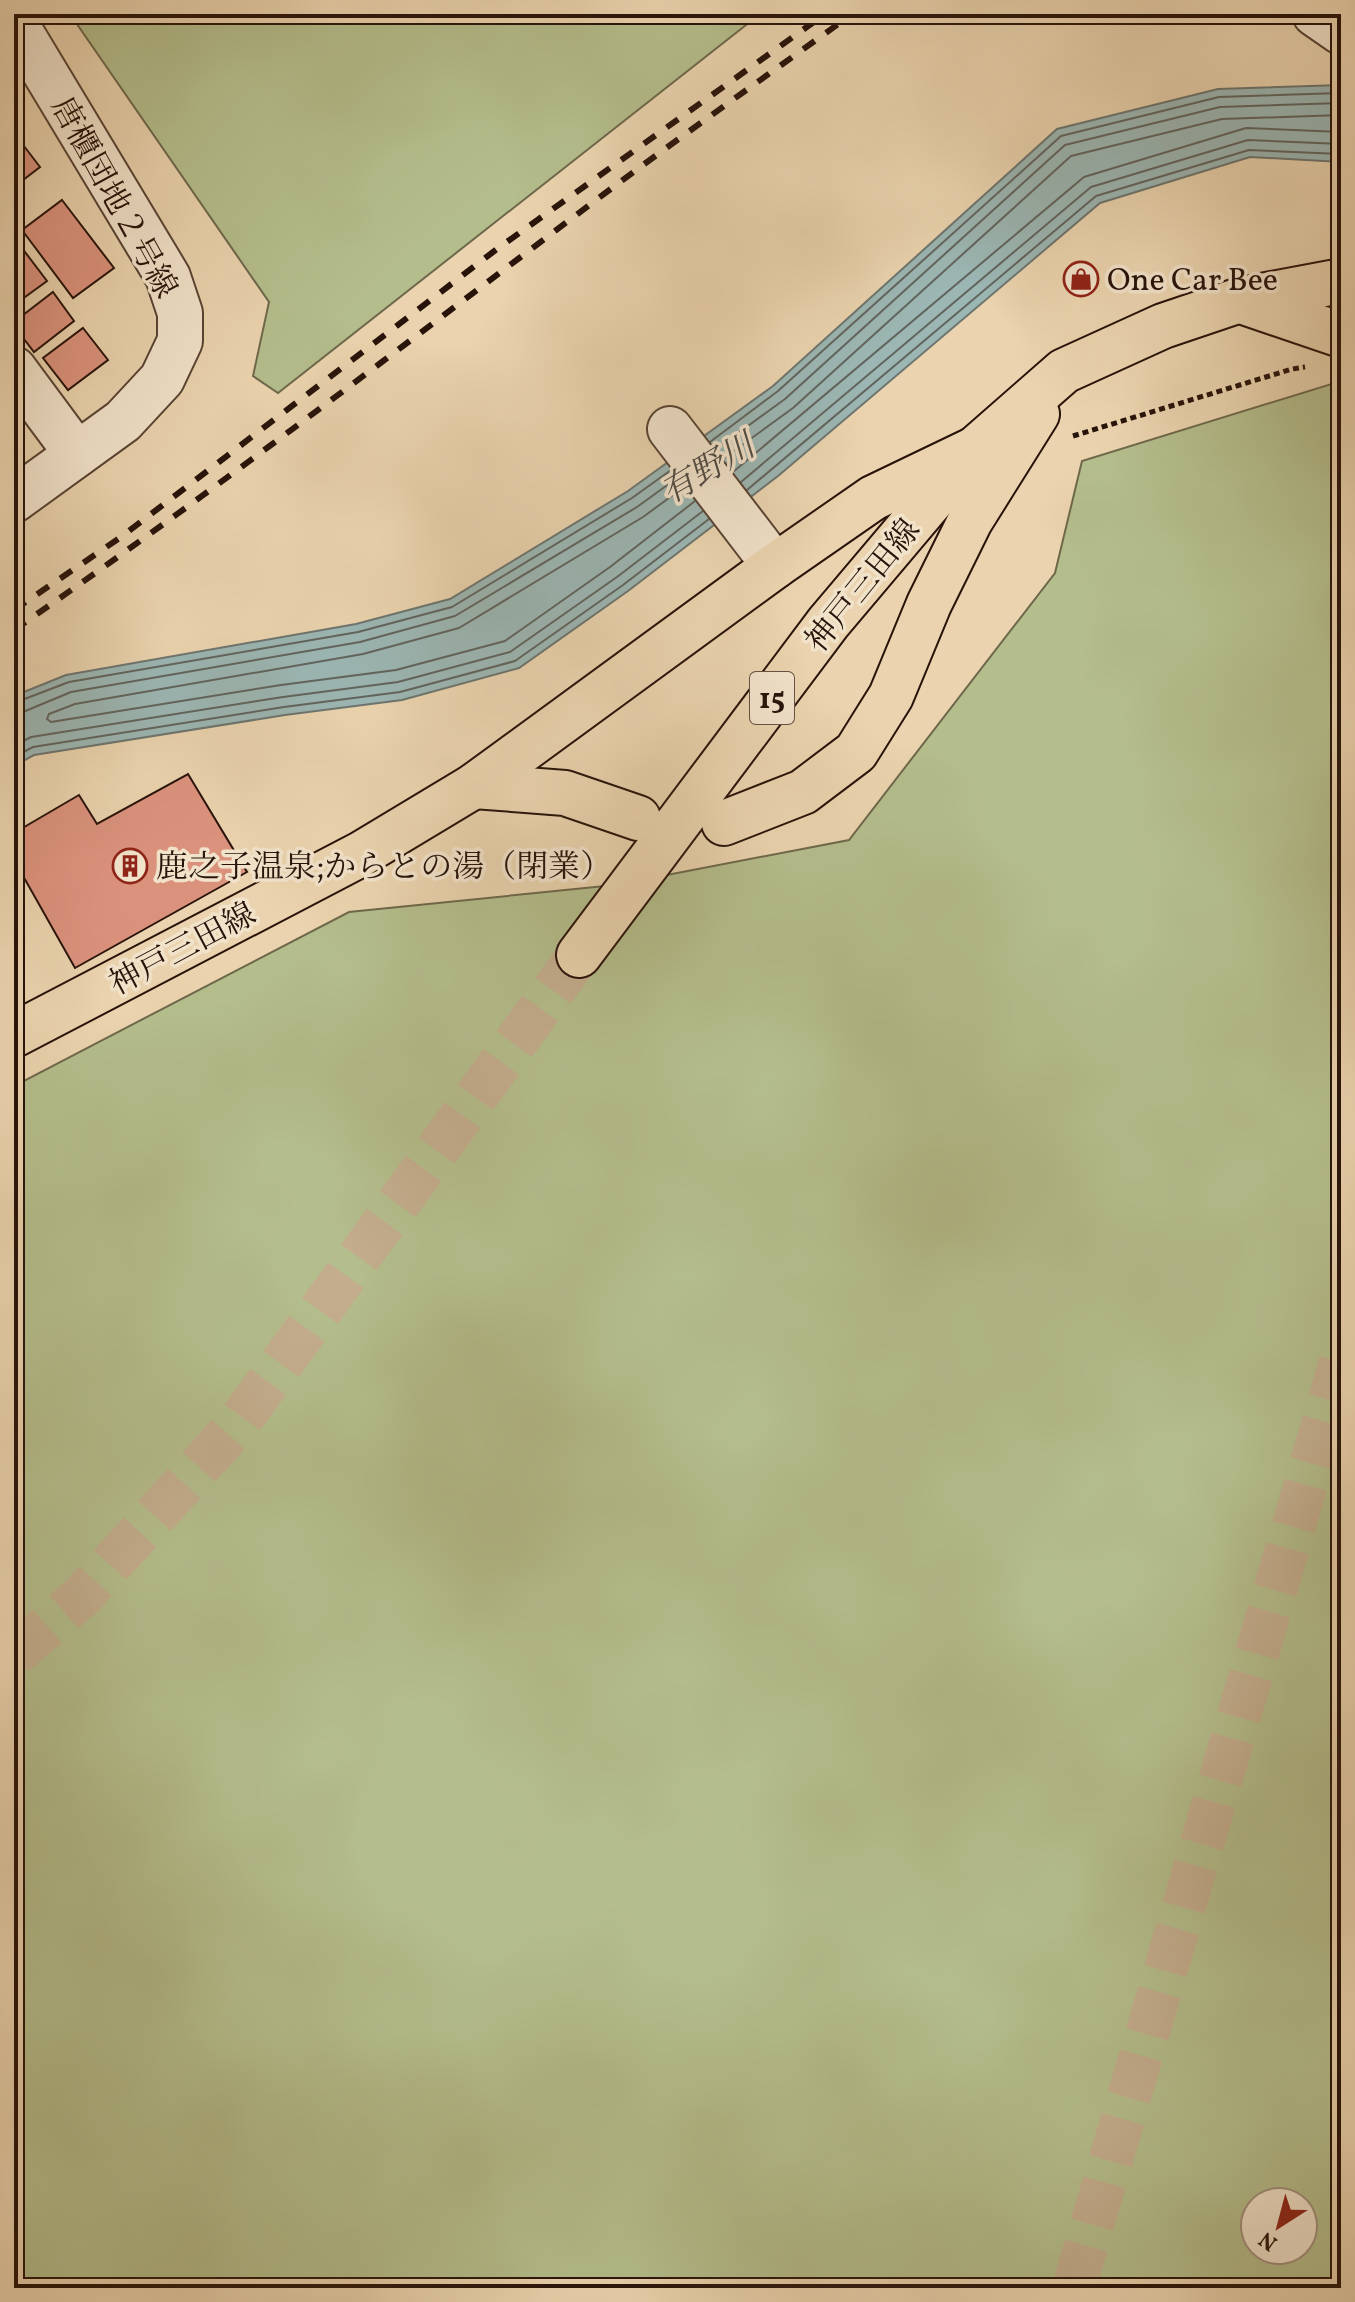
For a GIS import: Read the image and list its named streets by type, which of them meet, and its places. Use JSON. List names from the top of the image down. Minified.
{"streets":{"main road":["神戸三田線","15"],"street":["唐櫃団地２号線"]},"water":["有野川"],"places":{"shop":["One Car Bee"],"building":["鹿之子温泉;からとの湯（閉業）"]},"north":"bottom left"}
